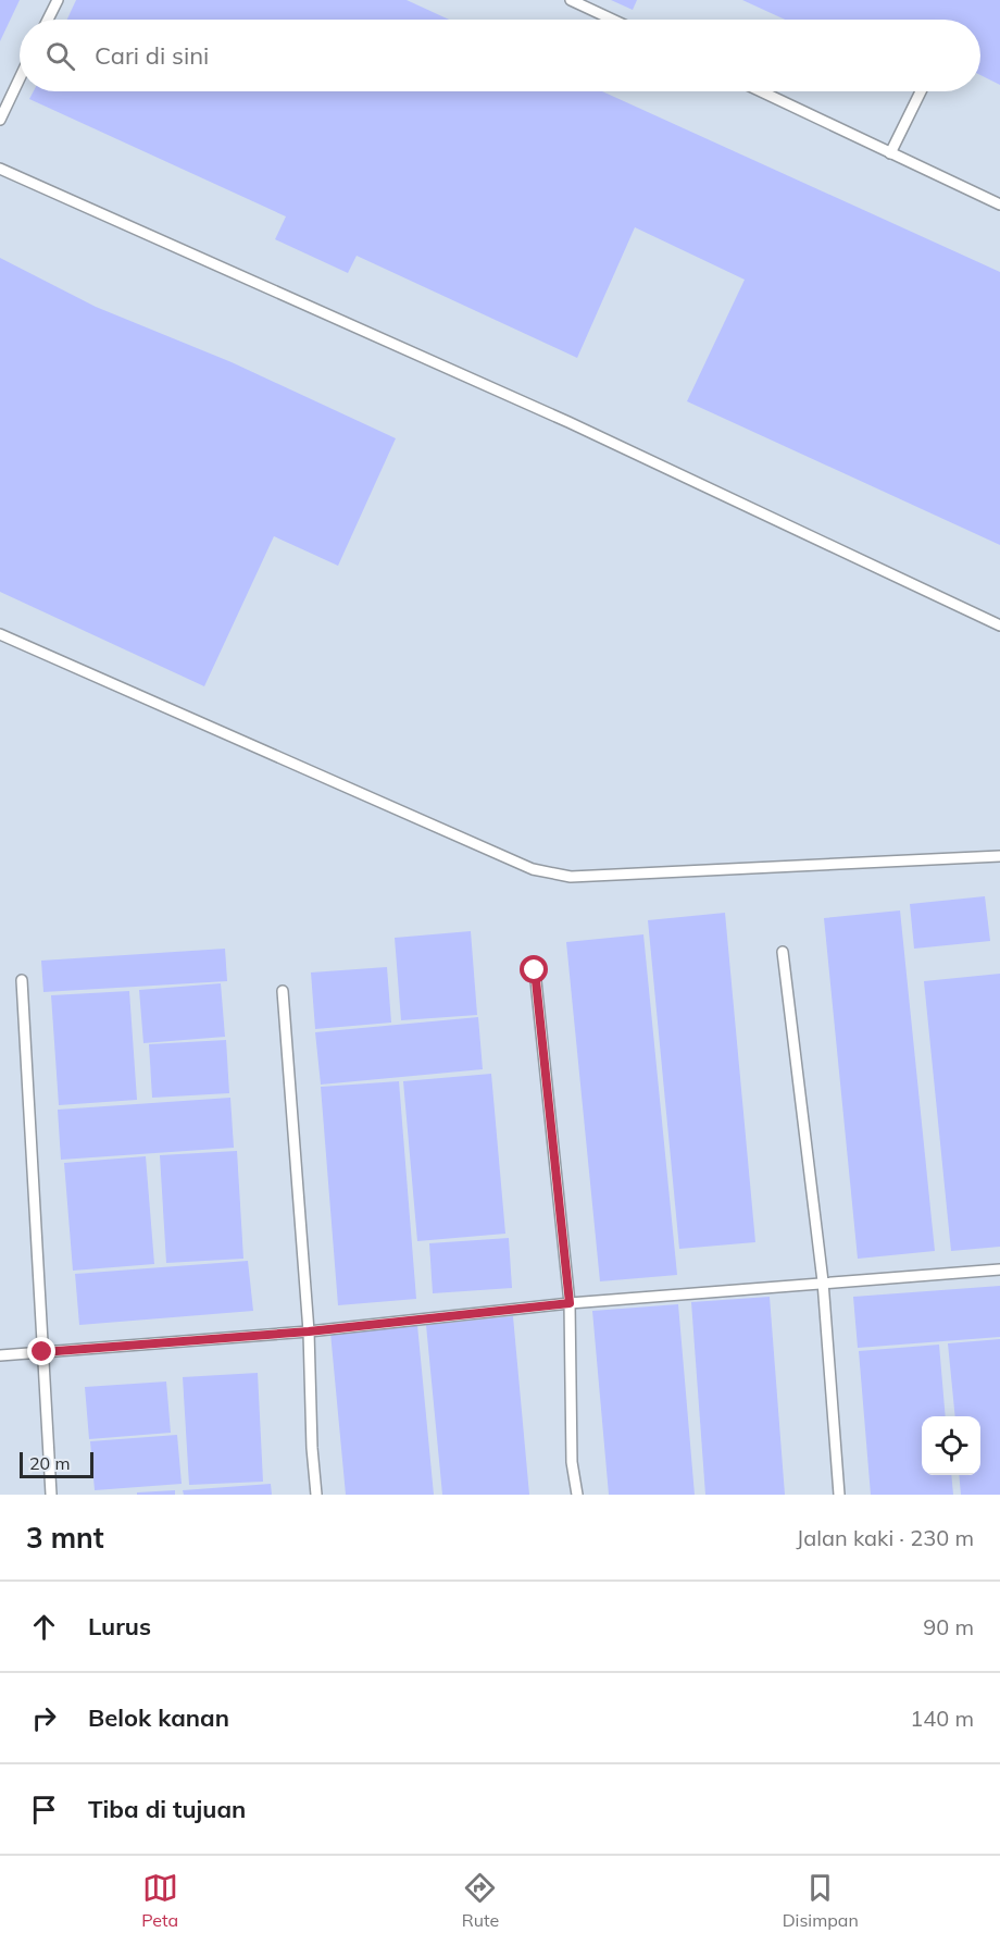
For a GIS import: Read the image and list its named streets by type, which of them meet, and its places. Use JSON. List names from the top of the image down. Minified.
{"scale_bar":"20 m","page":{"search":"Cari di sini","scale":"20 m","heading":["3 mnt","Jalan kaki · 230 m"],"list":[["Lurus","90 m"],["Belok kanan","140 m"],"Tiba di tujuan"],"nav":["Peta","Rute","Disimpan"]}}
